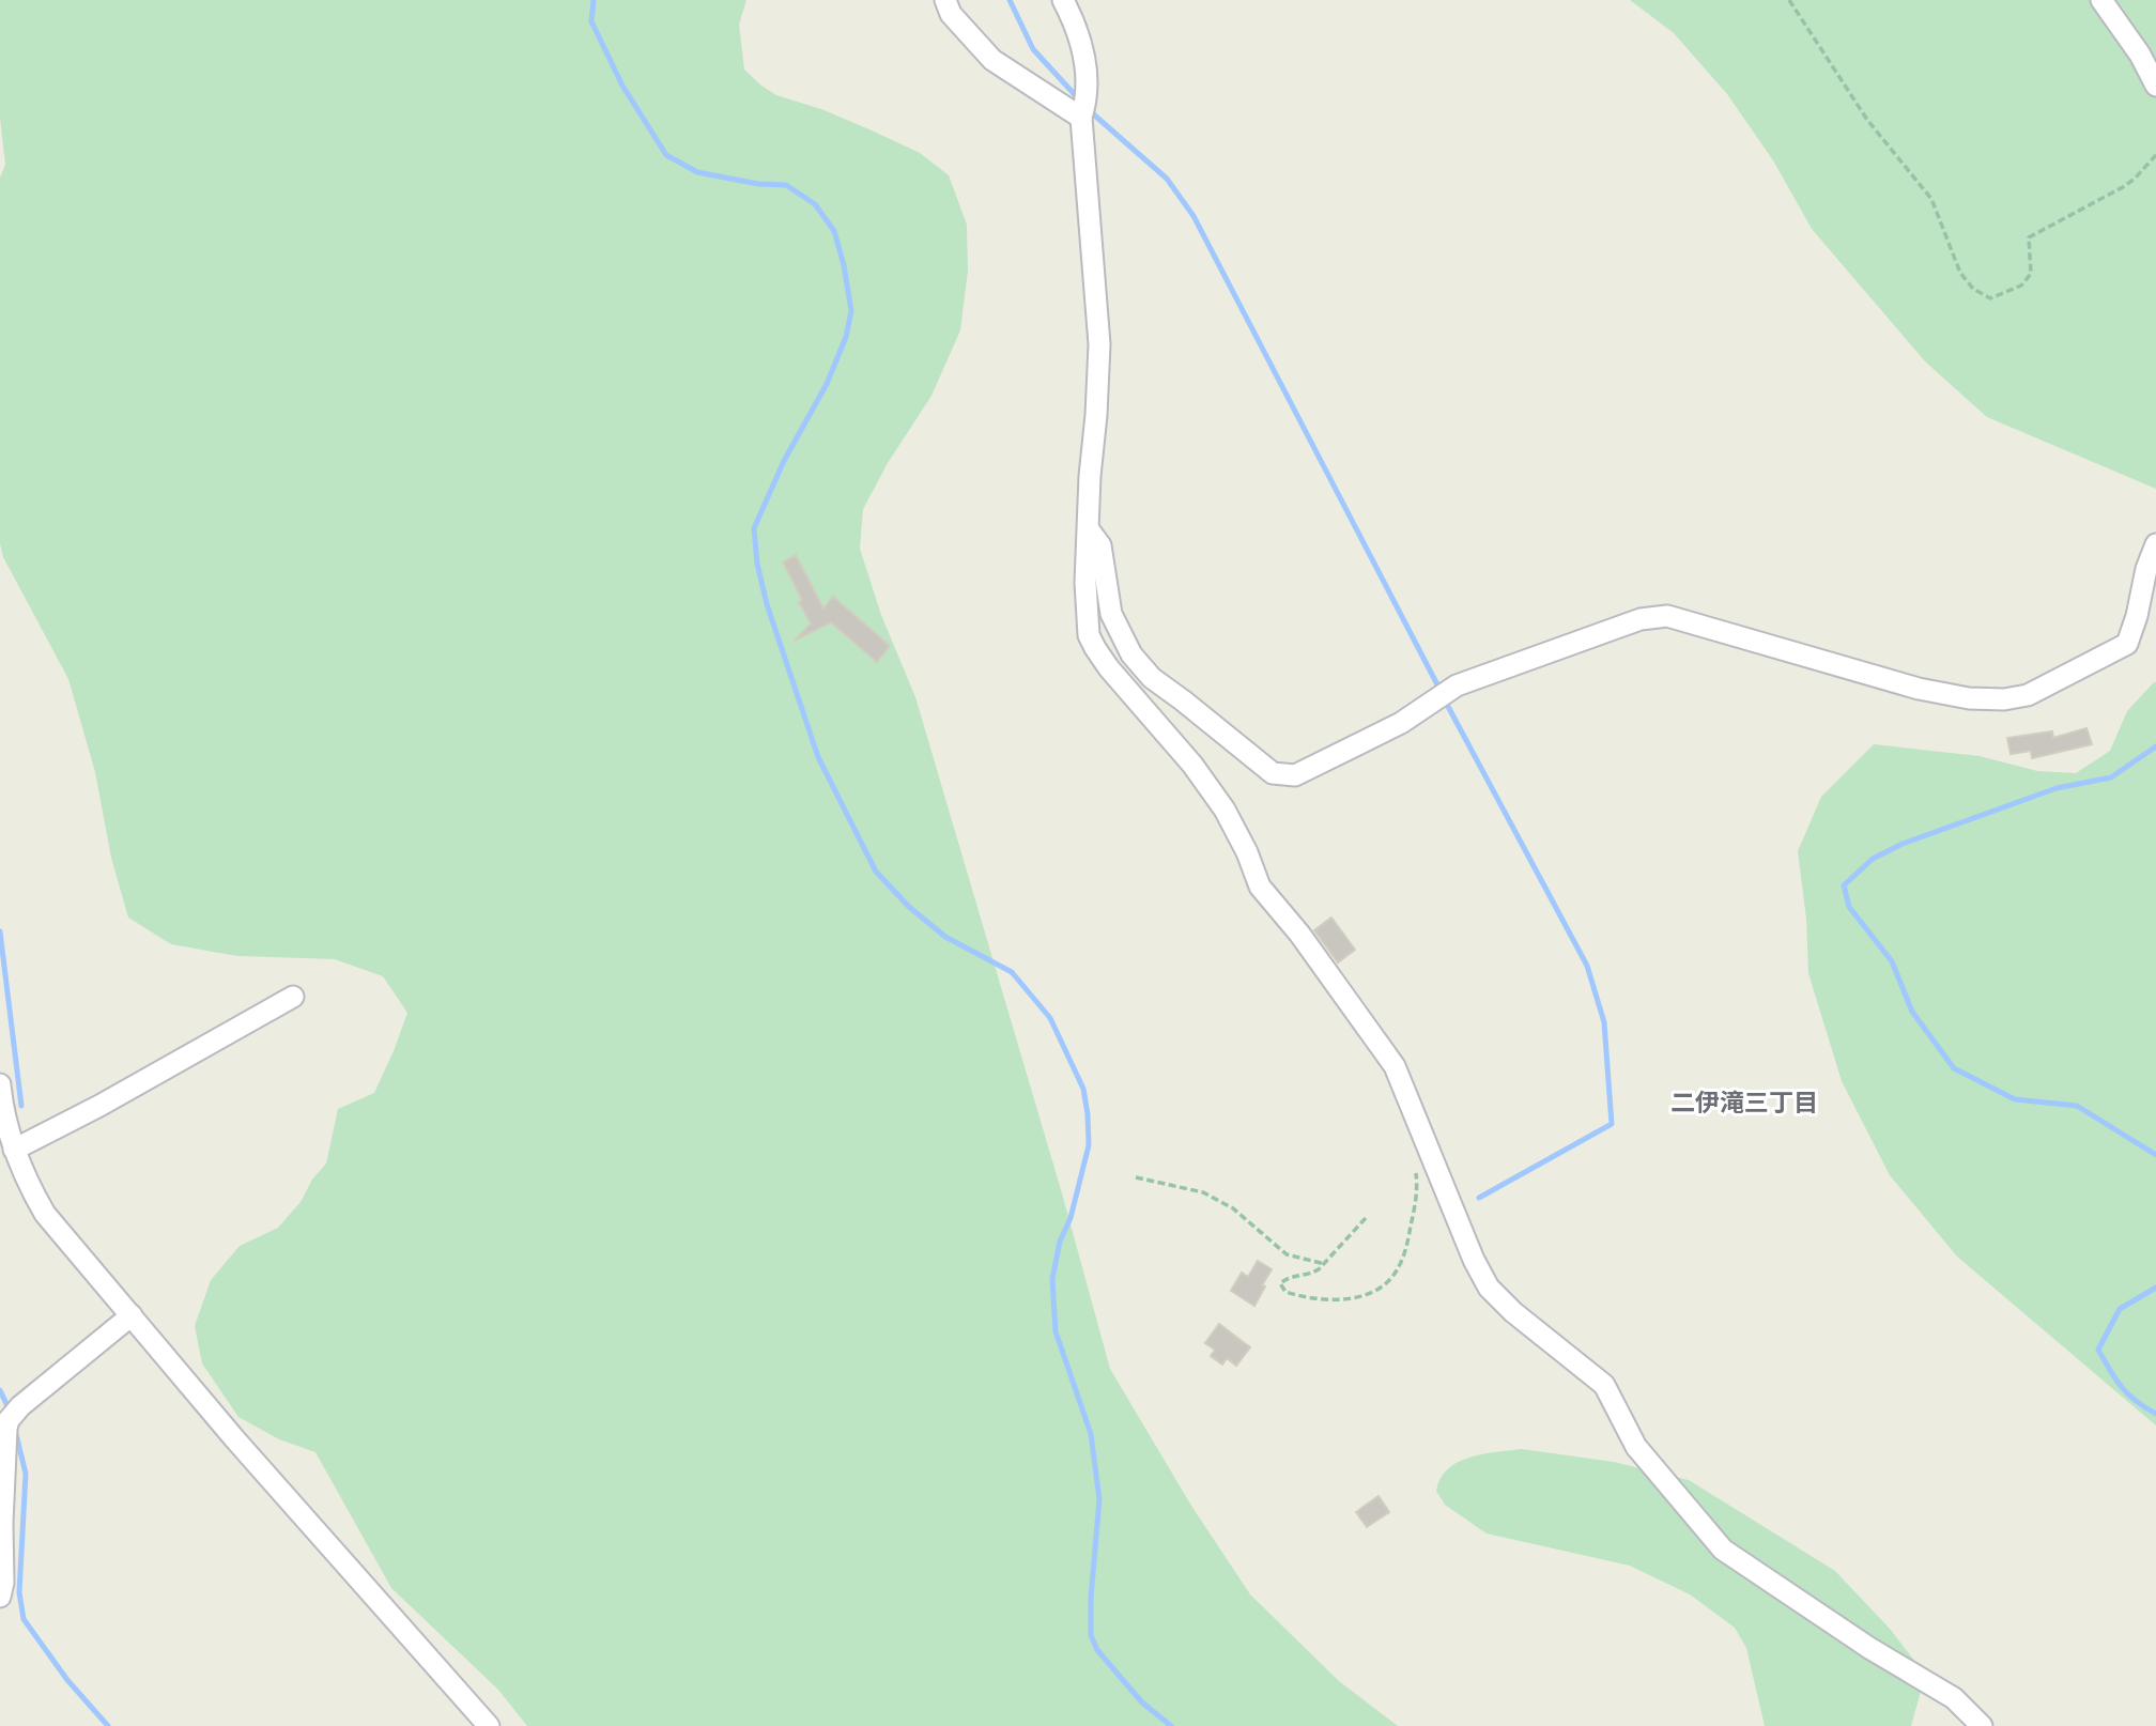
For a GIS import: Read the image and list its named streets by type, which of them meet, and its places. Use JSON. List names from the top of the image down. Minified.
{"districts":["二伊滝三丁目"]}
